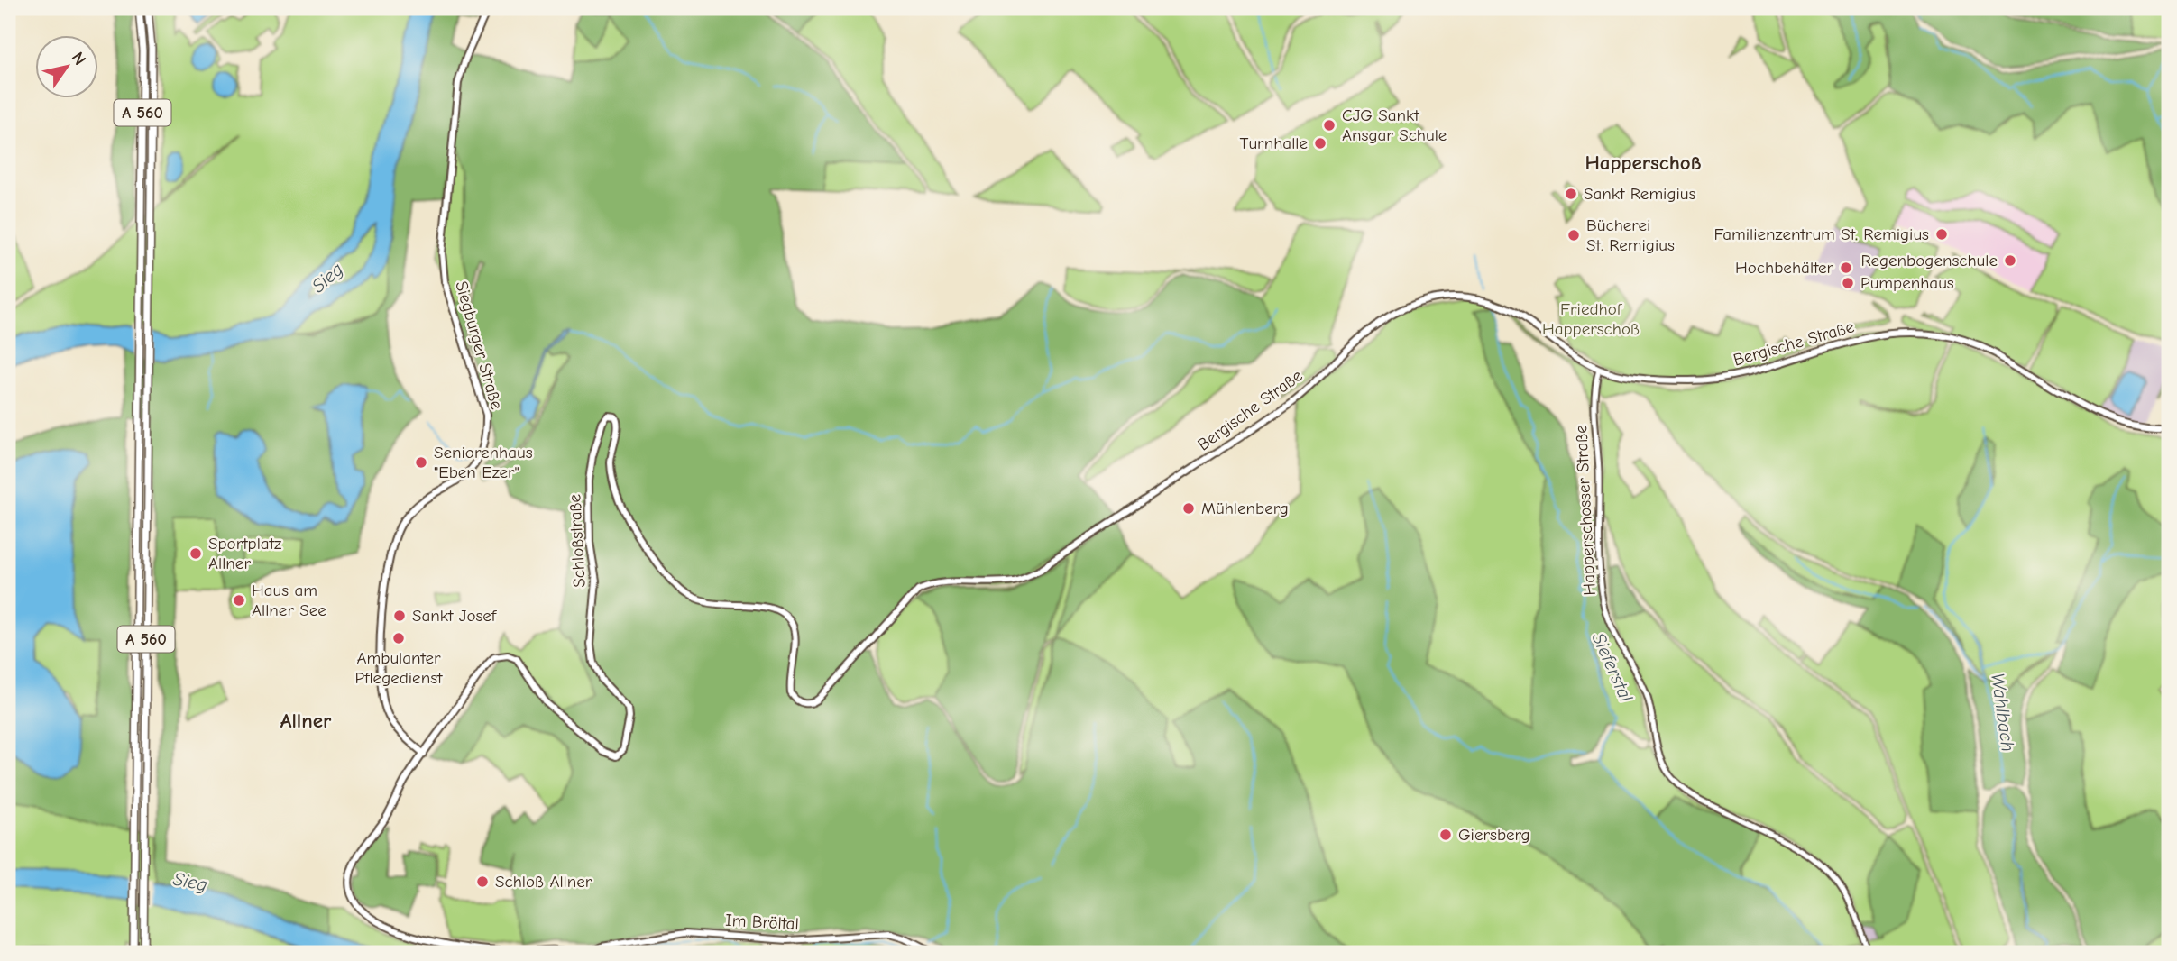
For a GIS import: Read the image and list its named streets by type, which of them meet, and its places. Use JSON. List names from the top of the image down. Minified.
{"streets":{"highway":["A 560"],"main road":["Bergische Straße","Siegburger Straße","Schloßstraße","Im Bröltal"],"street":["Happerschosser Straße"]},"crossings":[["Bergische Straße","Happerschosser Straße"],["Bergische Straße","Schloßstraße"],["Siegburger Straße","Schloßstraße"]],"districts":["Happerschoß","Allner"],"water":["Sieg","Sieferstal","Wahlbach"],"parks":["Friedhof Happerschoß"],"places":["CJG Sankt Ansgar Schule","Turnhalle","Sankt Remigius","Familienzentrum St. Remigius","Bücherei St. Remigius","Regenbogenschule","Hochbehälter","Pumpenhaus","Seniorenhaus \"Eben Ezer\"","Mühlenberg","Sportplatz Allner","Haus am Allner See","Sankt Josef","Ambulanter Pflegedienst","Giersberg","Schloß Allner"],"north":"top right"}
